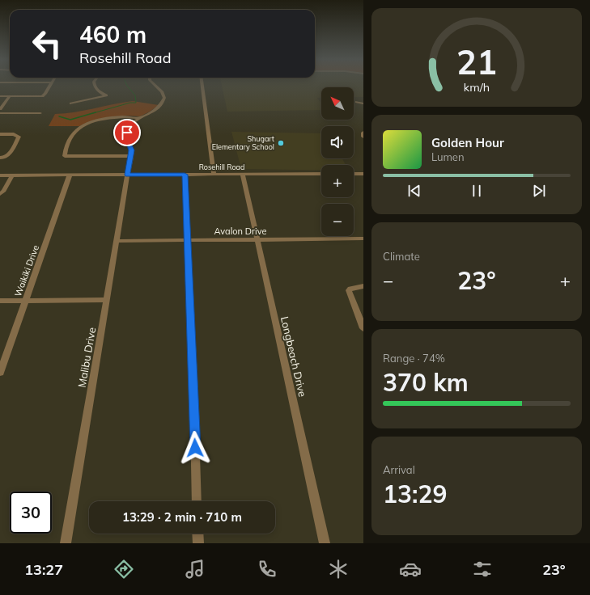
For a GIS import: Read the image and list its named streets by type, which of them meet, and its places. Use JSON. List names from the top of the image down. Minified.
{"streets":{"street":["Rosehill Road","Avalon Drive","Waikiki Drive","Longbeach Drive","Malibu Drive"]},"crossings":[["Rosehill Road","Waikiki Drive"],["Rosehill Road","Longbeach Drive"],["Rosehill Road","Malibu Drive"],["Avalon Drive","Longbeach Drive"],["Avalon Drive","Malibu Drive"]],"places":["Shugart Elementary School"],"north":"top left","page":{"turn":["460 m","Rosehill Road"],"map_buttons":["+","−"],"song":["Golden Hour","Lumen"],"tile":["Climate",["Range · 74%","370 km"],["Arrival","13:29"]],"heat":["−","23°","+"],"limit":"30","trip":"13:29 · 2 min · 710 m","tabs":["13:27","23°"],"gauge":["21","km/h"]}}
